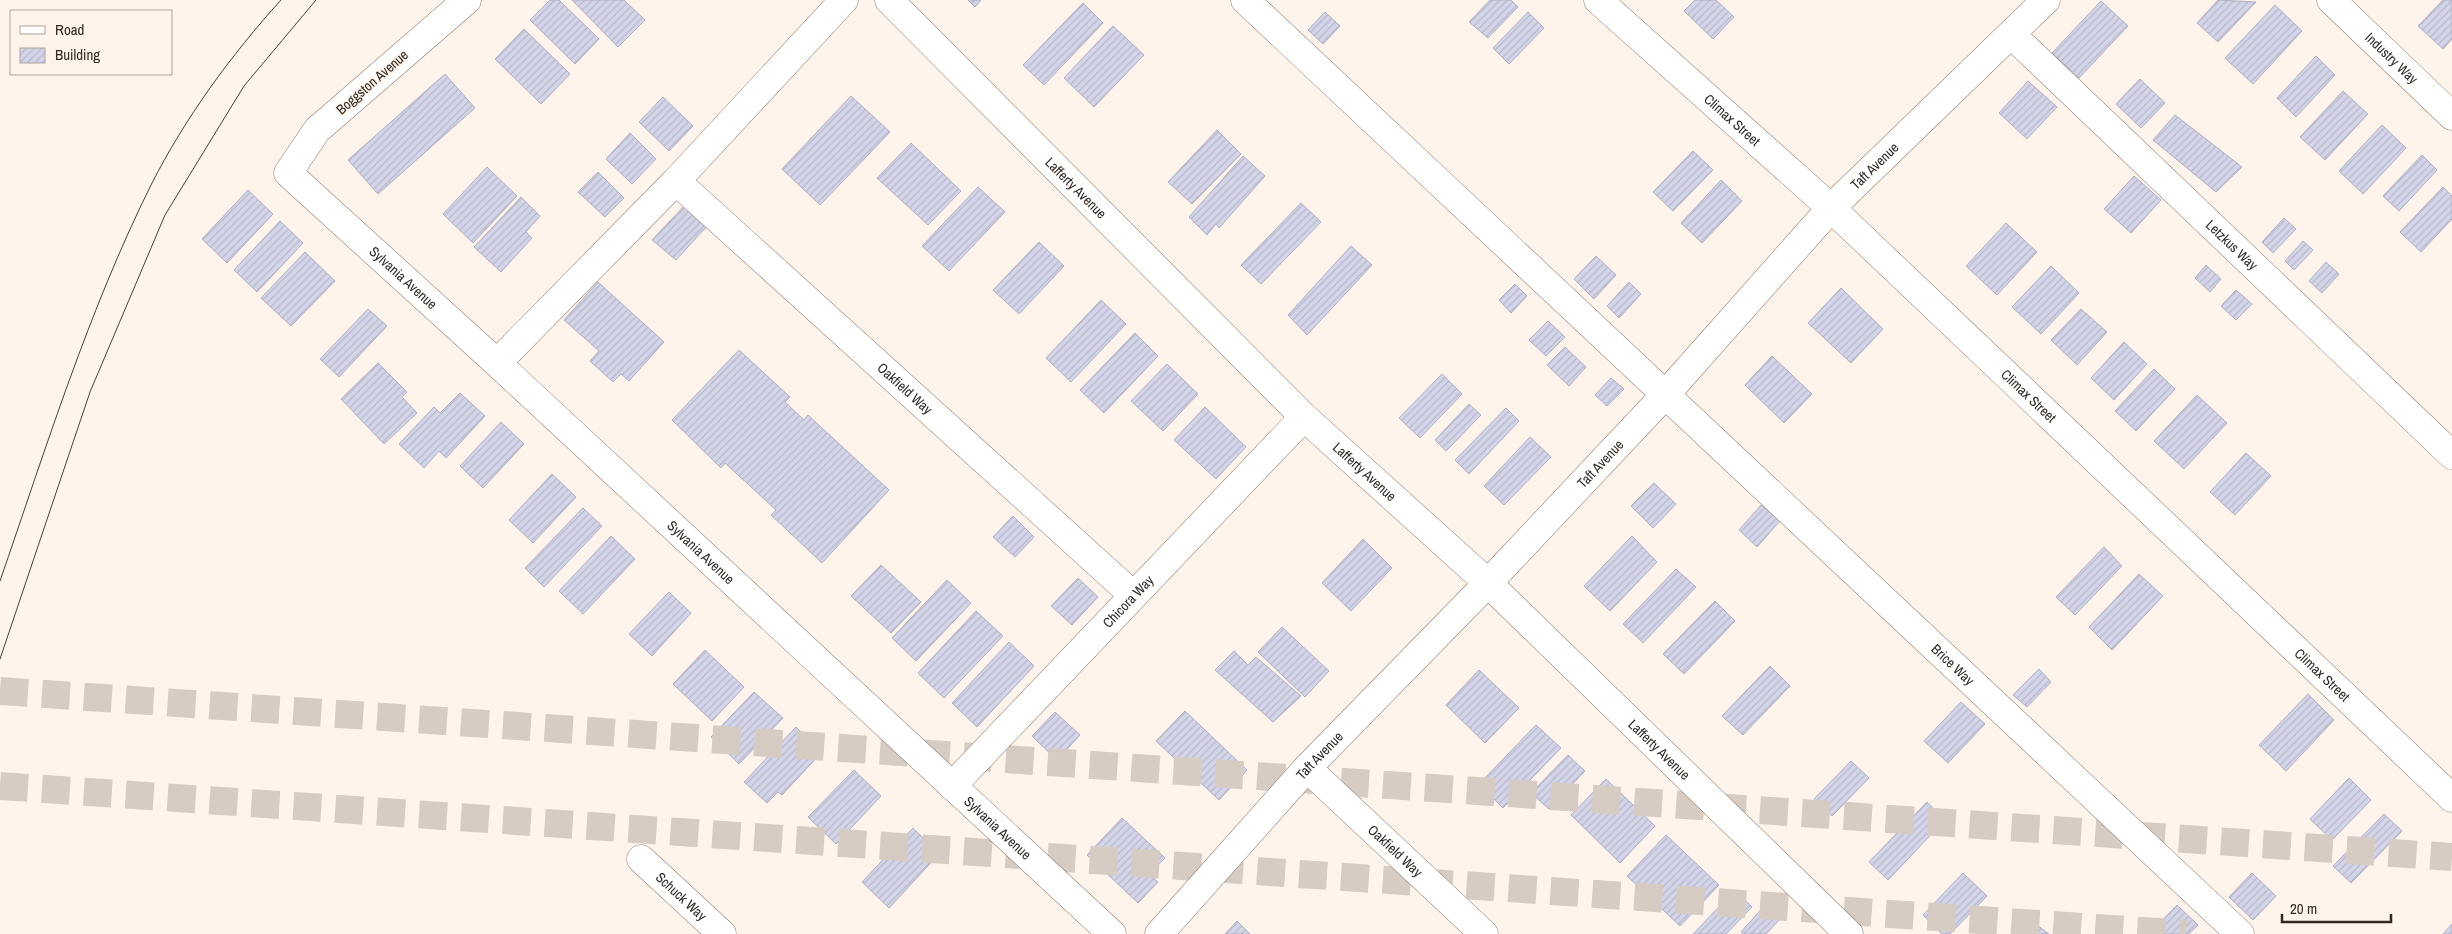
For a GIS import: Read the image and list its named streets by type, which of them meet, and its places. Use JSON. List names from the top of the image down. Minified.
{"streets":{"street":["Industry Way","Boggston Avenue","Climax Street","Taft Avenue","Lafferty Avenue","Letzkus Way","Sylvania Avenue","Oakfield Way","Chicora Way","Brice Way","Schuck Way"]},"crossings":[["Boggston Avenue","Sylvania Avenue"],["Climax Street","Taft Avenue"],["Taft Avenue","Lafferty Avenue"],["Taft Avenue","Letzkus Way"],["Taft Avenue","Oakfield Way"],["Taft Avenue","Brice Way"],["Lafferty Avenue","Chicora Way"],["Sylvania Avenue","Chicora Way"],["Oakfield Way","Chicora Way"]],"legend":["Road","Building"],"scale_bar":"20 m"}
